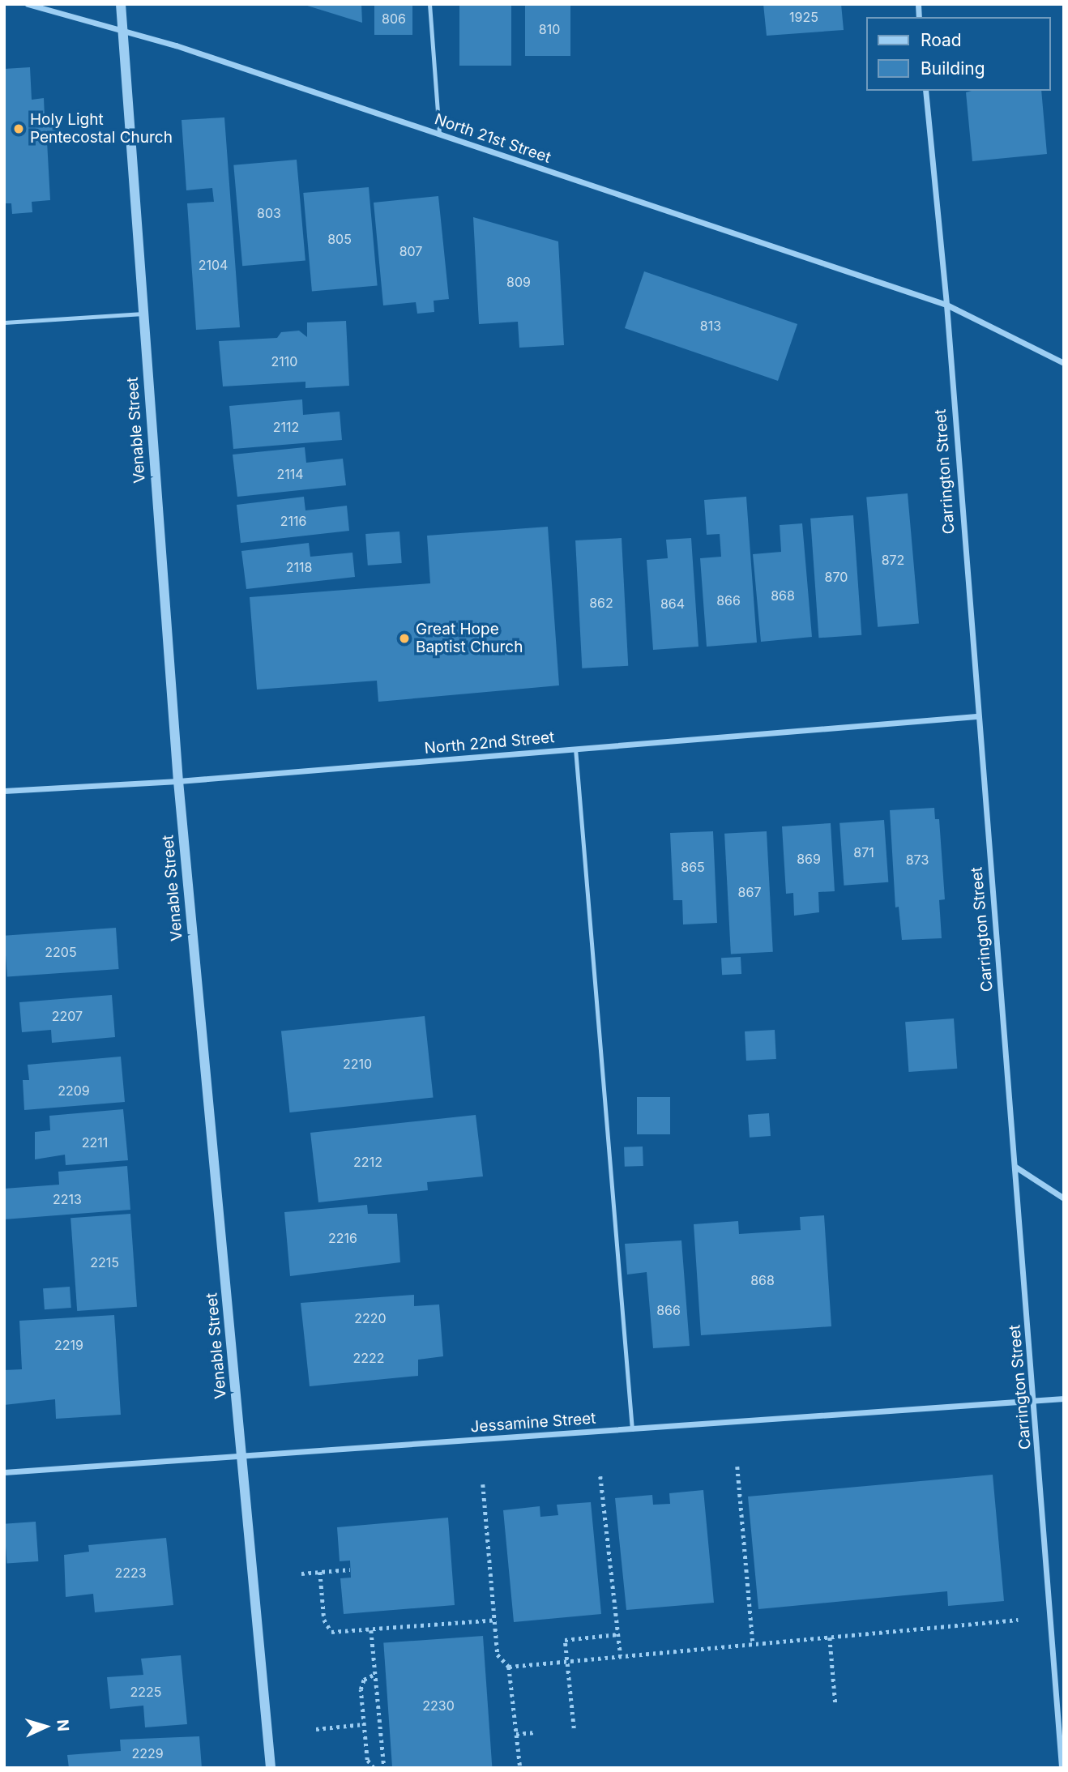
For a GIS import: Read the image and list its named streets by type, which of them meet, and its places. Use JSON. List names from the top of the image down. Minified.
{"streets":{"street":["North 21st Street","Venable Street","Carrington Street","North 22nd Street","Jessamine Street"]},"crossings":[["North 21st Street","Venable Street"],["North 21st Street","Carrington Street"],["Venable Street","North 22nd Street"],["Venable Street","Jessamine Street"],["Carrington Street","North 22nd Street"],["Carrington Street","Jessamine Street"]],"places":["Holy Light Pentecostal Church","Great Hope Baptist Church"],"house_numbers":["1925","806","810","803","805","807","2104","809","813","2110","2112","2114","2116","872","2118","870","868","866","862","864","871","869","873","865","867","2205","2207","2210","2209","2211","2212","2213","2216","2215","868","866","2220","2219","2222","2223","2225","2230","2229"],"legend":["Road","Building"],"north":"right"}
